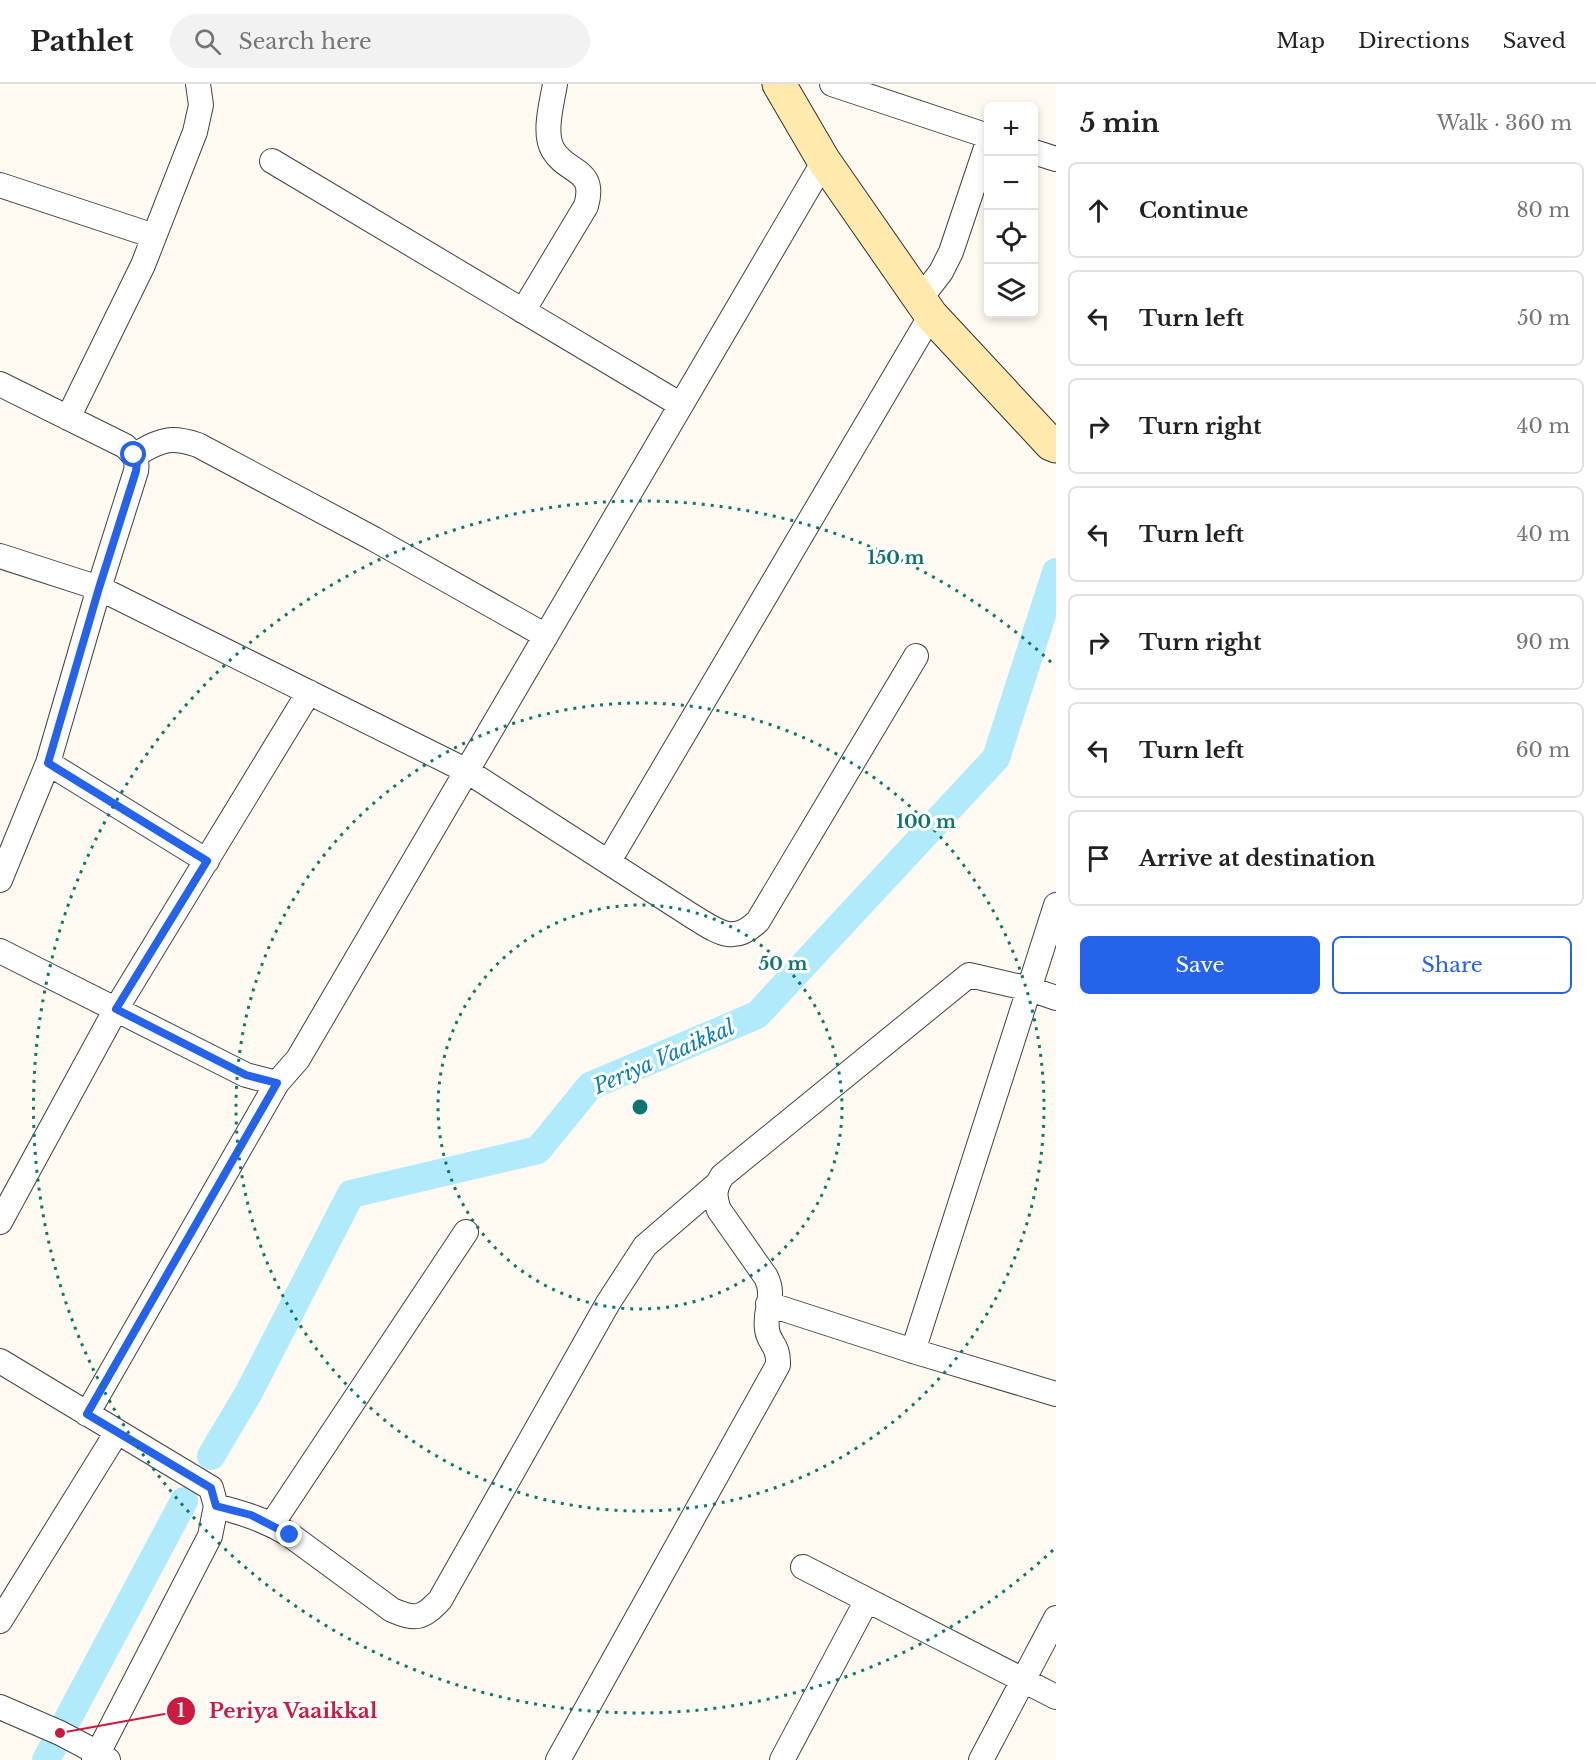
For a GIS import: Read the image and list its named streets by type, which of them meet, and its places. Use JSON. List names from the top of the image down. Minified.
{"water":["Periya Vaaikkal"],"places":["Periya Vaaikkal"],"page":{"header":"Pathlet","search":"Search here","nav":["Map","Directions","Saved"],"heading":["5 min","Walk · 360 m"],"map_buttons":["+","−"],"list":[["Continue","80 m"],["Turn left","50 m"],["Turn right","40 m"],["Turn left","40 m"],["Turn right","90 m"],["Turn left","60 m"],"Arrive at destination"],"buttons":["Save","Share"]},"rings":["150 m","100 m","50 m"]}
